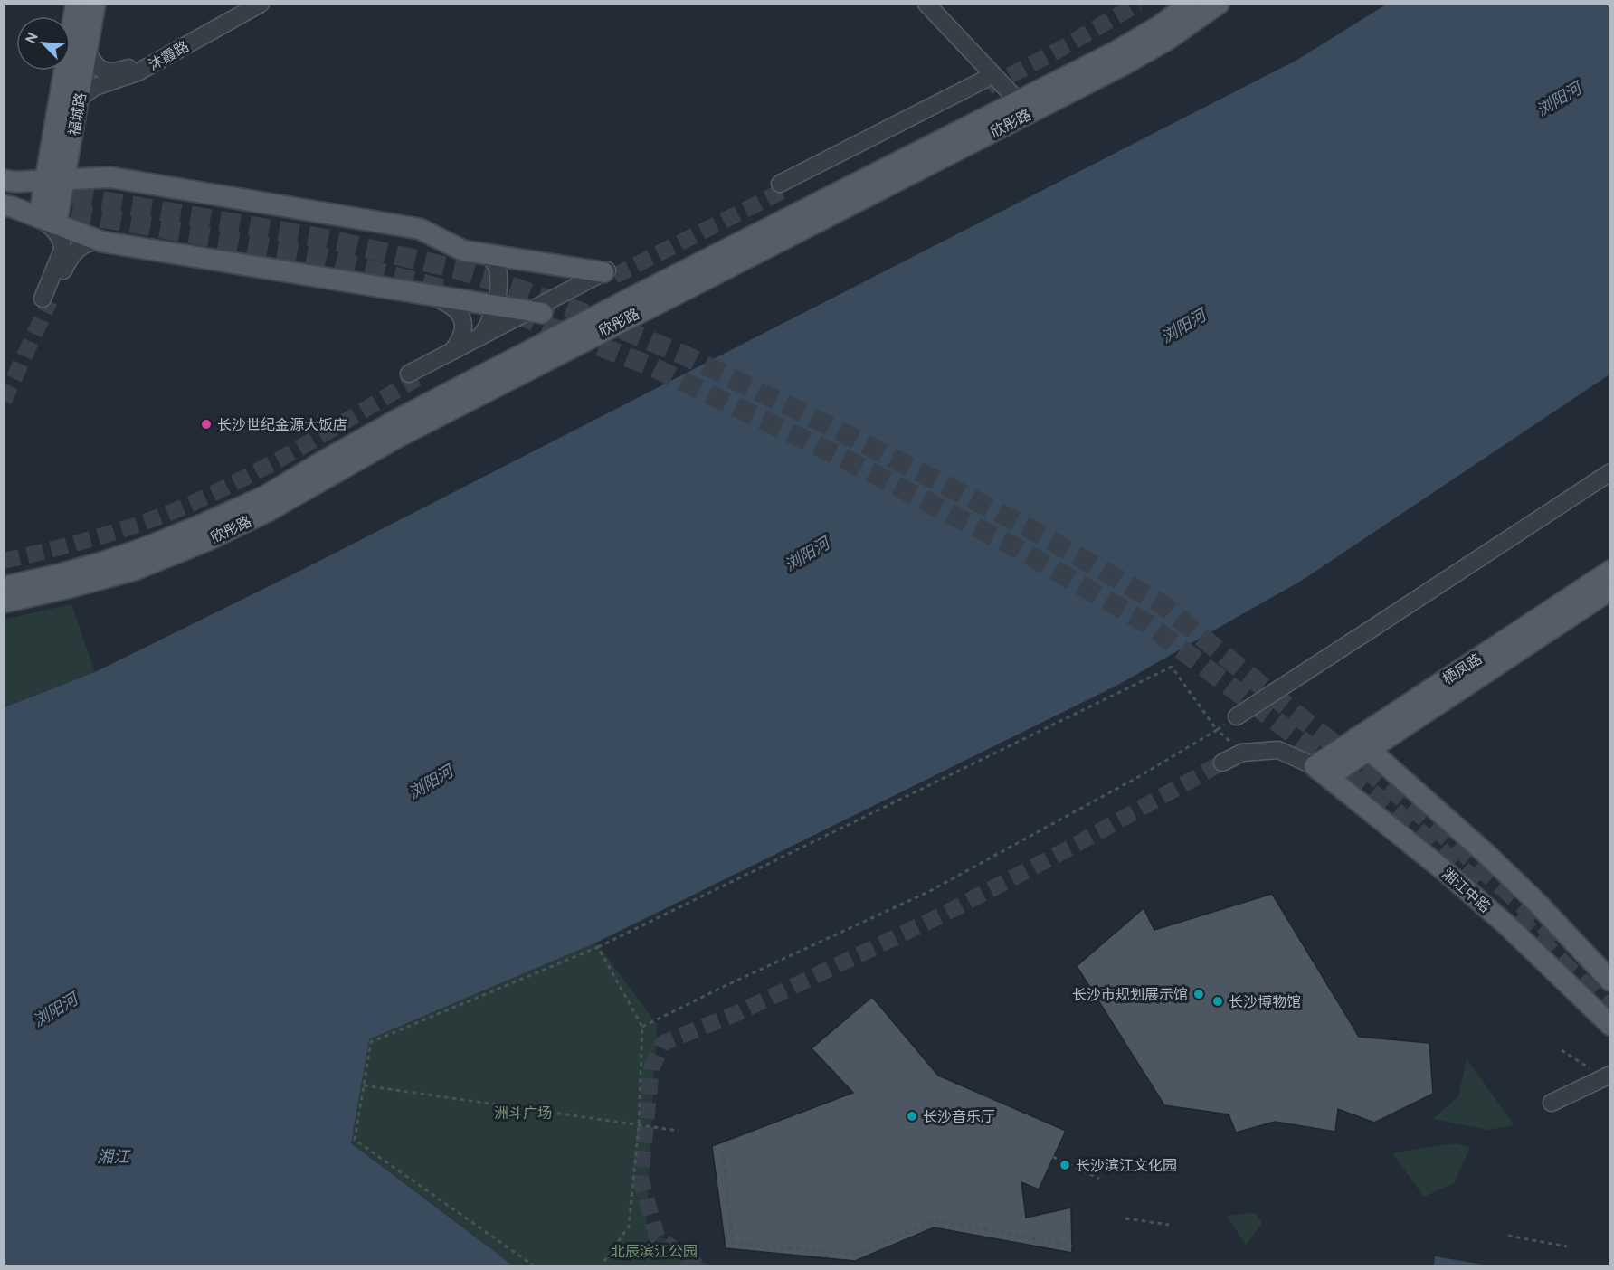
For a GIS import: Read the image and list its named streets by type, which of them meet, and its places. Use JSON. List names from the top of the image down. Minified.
{"streets":{"main road":["福城路","欣彤路","栖凤路","湘江中路"],"street":["沐霞路"]},"crossings":[["沐霞路","福城路"],["栖凤路","湘江中路"]],"water":["浏阳河","湘江"],"parks":["洲斗广场","北辰滨江公园"],"places":["长沙世纪金源大饭店","长沙市规划展示馆","长沙博物馆","长沙音乐厅","长沙滨江文化园"],"north":"top left"}
